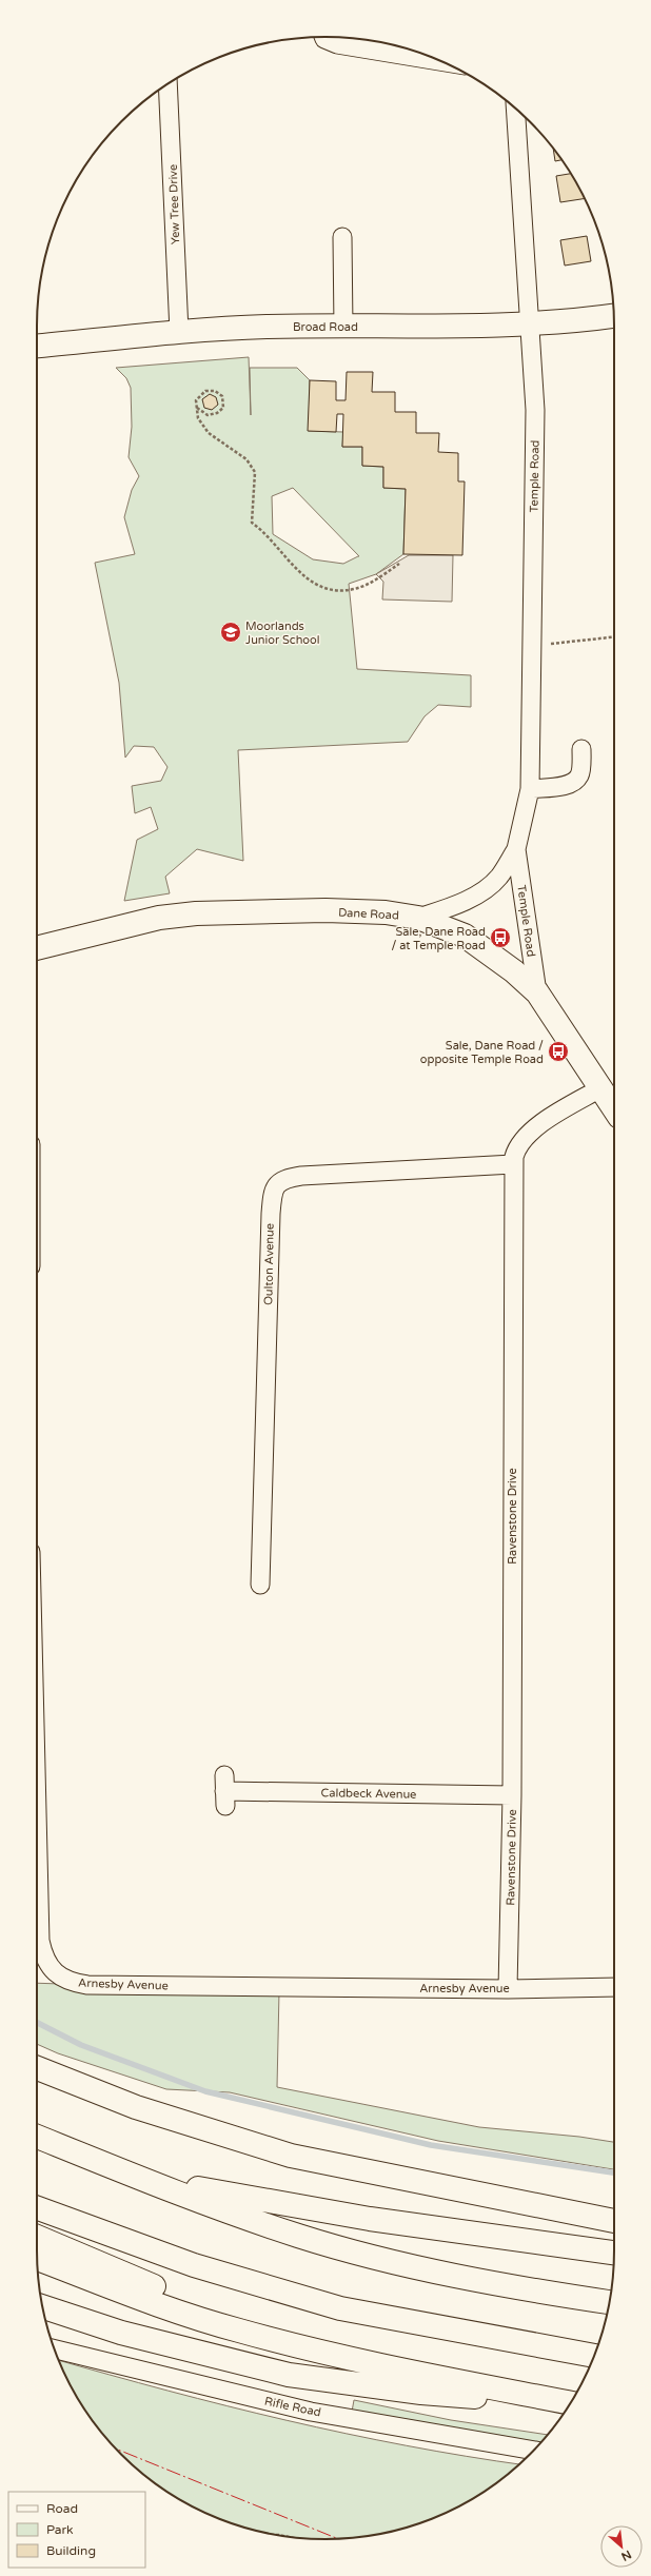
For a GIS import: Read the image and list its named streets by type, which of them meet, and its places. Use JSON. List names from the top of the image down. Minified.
{"streets":{"main road":["Broad Road","Dane Road"],"street":["Yew Tree Drive","Temple Road","Oulton Avenue","Ravenstone Drive","Caldbeck Avenue","Arnesby Avenue","Rifle Road"]},"crossings":[["Yew Tree Drive","Broad Road"],["Broad Road","Temple Road"],["Temple Road","Dane Road"],["Dane Road","Ravenstone Drive"],["Oulton Avenue","Ravenstone Drive"],["Ravenstone Drive","Caldbeck Avenue"],["Ravenstone Drive","Arnesby Avenue"]],"places":{"school or university":["Moorlands Junior School"],"bus stop":["Sale, Dane Road / at Temple Road","Sale, Dane Road / opposite Temple Road"]},"legend":["Road","Park","Building"],"north":"bottom right"}
